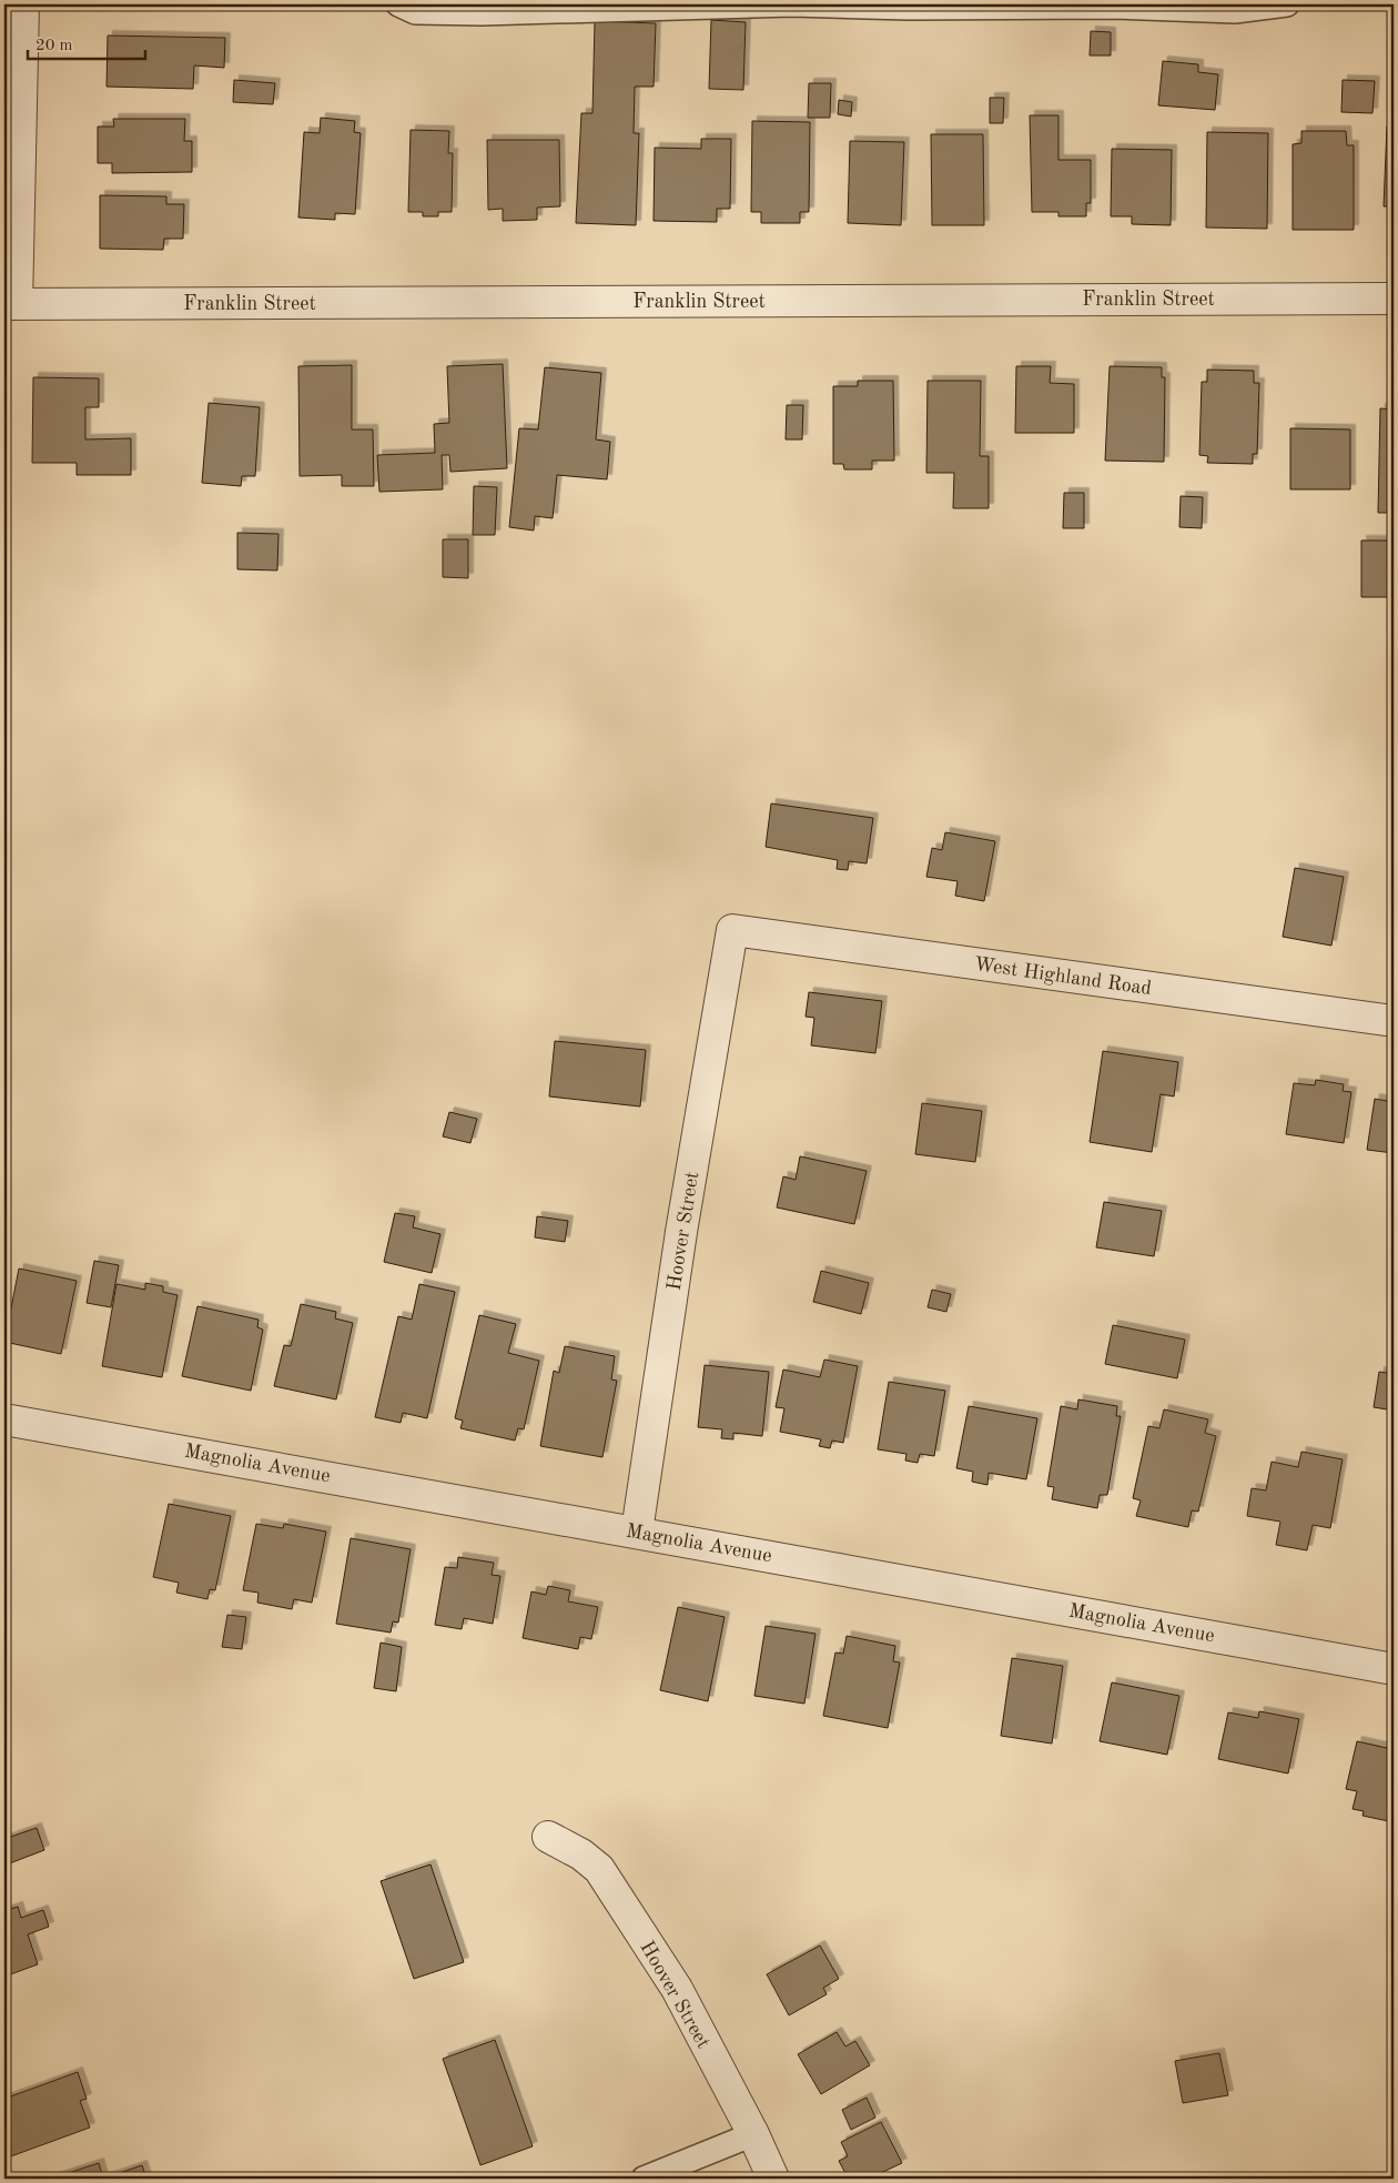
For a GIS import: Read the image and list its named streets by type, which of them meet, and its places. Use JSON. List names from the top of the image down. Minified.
{"streets":{"street":["Franklin Street","West Highland Road","Hoover Street","Magnolia Avenue"]},"crossings":[["West Highland Road","Hoover Street"],["Hoover Street","Magnolia Avenue"]],"scale_bar":"20 m"}
